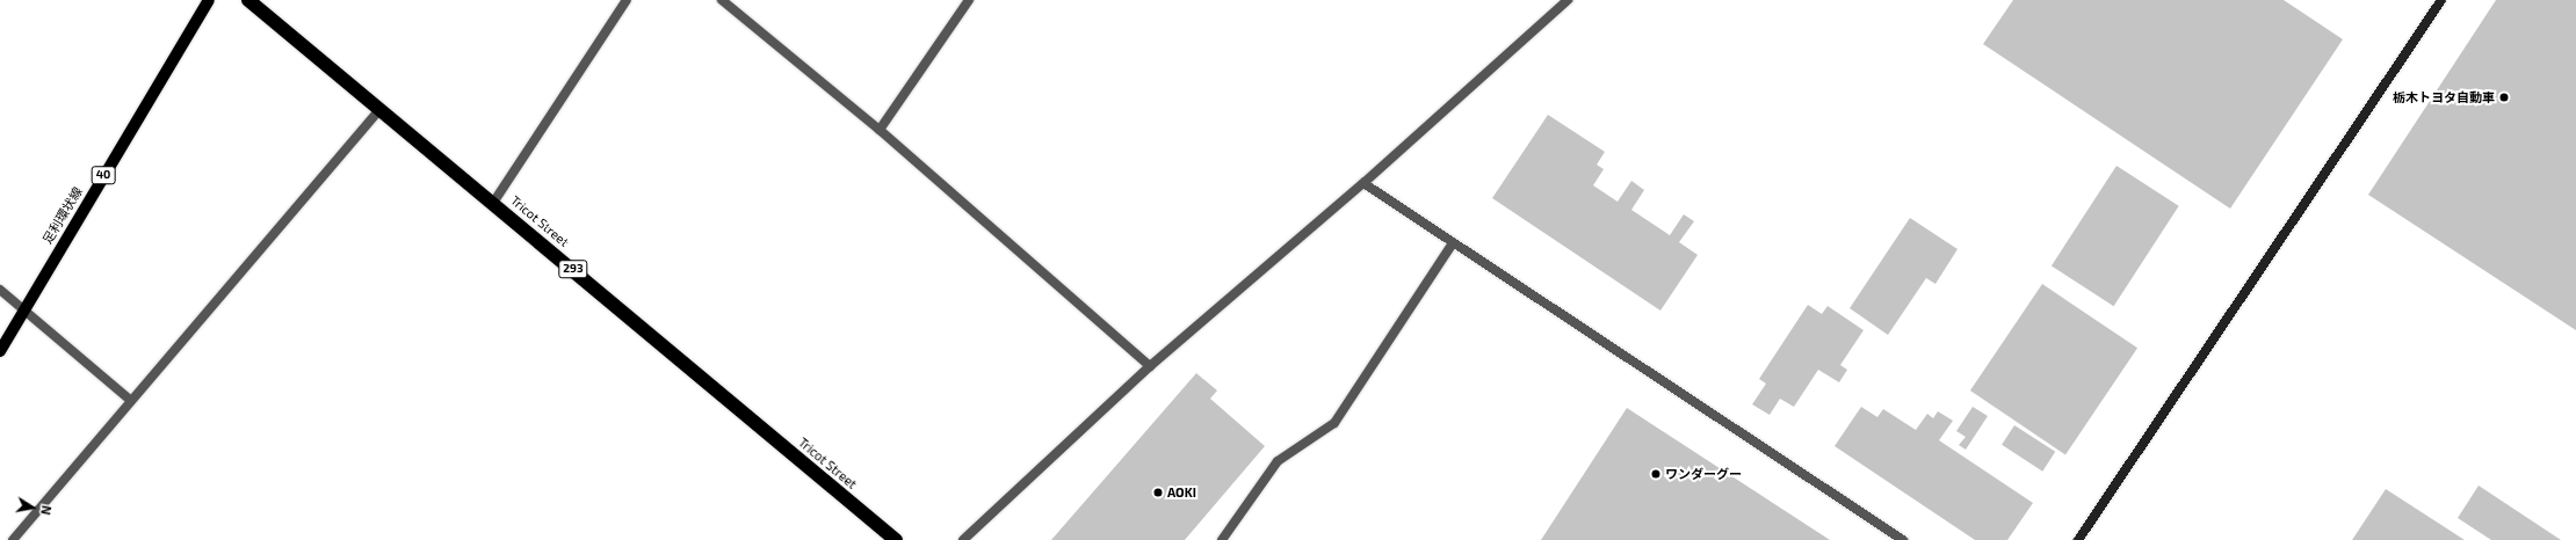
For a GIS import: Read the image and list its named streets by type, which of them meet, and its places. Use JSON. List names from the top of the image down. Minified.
{"streets":{"highway":["Tricot Street","293"],"main road":["40","足利環状線"]},"places":["栃木トヨタ自動車","ワンダーグー","AOKI"],"north":"right"}
